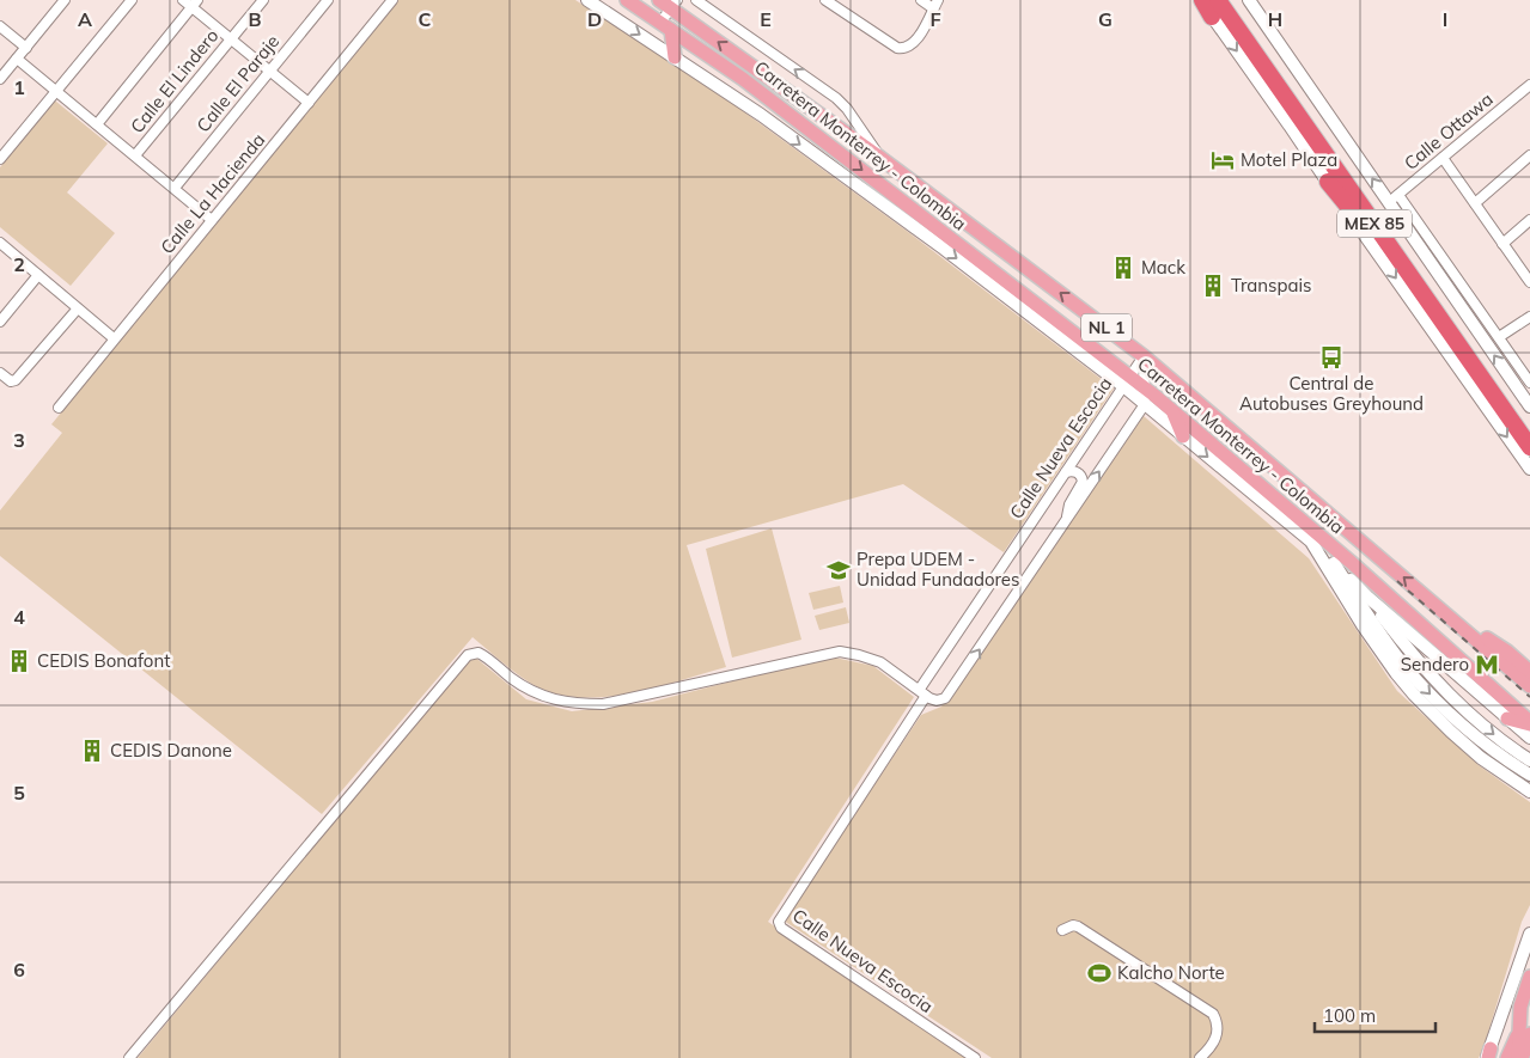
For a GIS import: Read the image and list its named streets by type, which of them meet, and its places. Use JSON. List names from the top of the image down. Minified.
{"streets":{"highway":["MEX 85"],"main road":["Carretera Monterrey - Colombia","NL 1"],"street":["Calle El Lindero","Calle El Paraje","Calle Ottawa","Calle La Hacienda","Calle Nueva Escocia"]},"crossings":[["Carretera Monterrey - Colombia","NL 1"],["Carretera Monterrey - Colombia","Calle Nueva Escocia"],["NL 1","Calle Nueva Escocia"]],"places":{"hotel":["Motel Plaza"],"building":["Mack","Transpais","CEDIS Bonafont","CEDIS Danone"],"bus stop":["Central de Autobuses Greyhound"],"school or university":["Prepa UDEM - Unidad Fundadores"],"metro station":["Sendero"],"sports":["Kalcho Norte"]},"scale_bar":"100 m","grid":{"columns":["A","B","C","D","E","F","G","H","I"],"rows":["1","2","3","4","5","6"]}}
